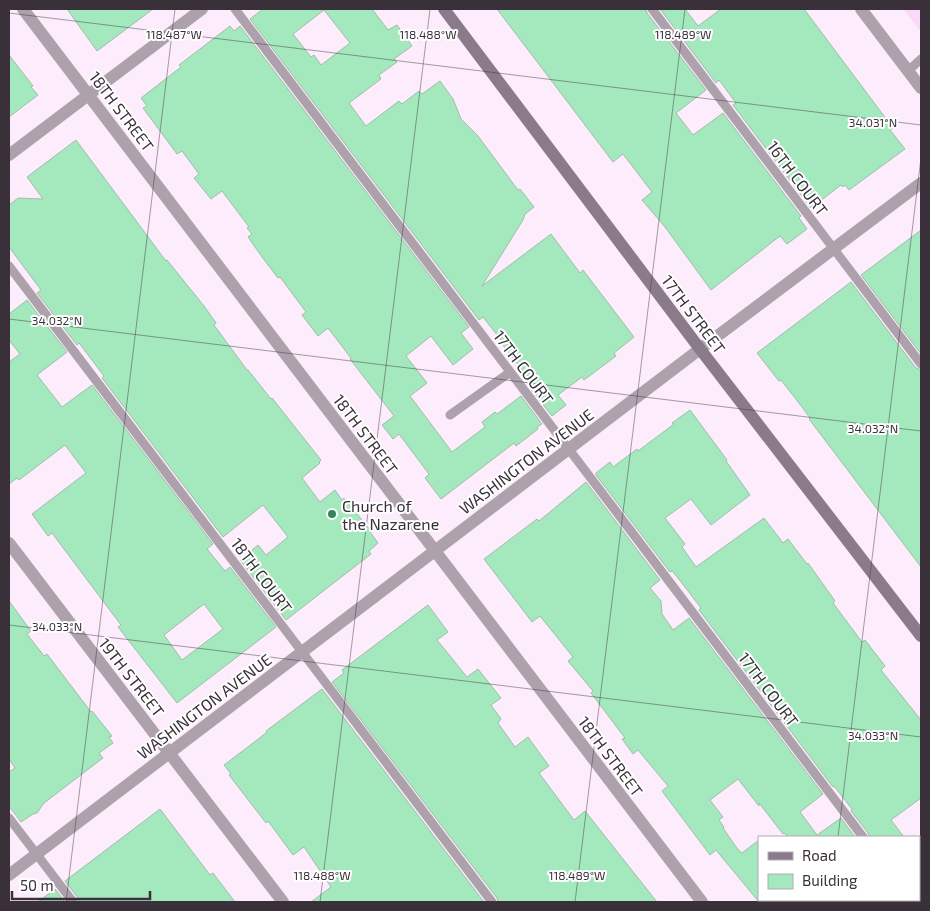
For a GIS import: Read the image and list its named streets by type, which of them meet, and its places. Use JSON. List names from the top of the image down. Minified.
{"streets":{"street":["18TH STREET","17TH STREET","WASHINGTON AVENUE","19TH STREET"],"lane":["16TH COURT","17TH COURT","18TH COURT"]},"crossings":[["18TH STREET","WASHINGTON AVENUE"],["16TH COURT","WASHINGTON AVENUE"],["17TH STREET","WASHINGTON AVENUE"],["17TH COURT","WASHINGTON AVENUE"],["WASHINGTON AVENUE","18TH COURT"],["WASHINGTON AVENUE","19TH STREET"]],"places":["Church of the Nazarene"],"legend":["Road","Building"],"scale_bar":"50 m","coordinates":["118.487°W","118.488°W","118.489°W","34.031°N","34.032°N","34.033°N"]}
